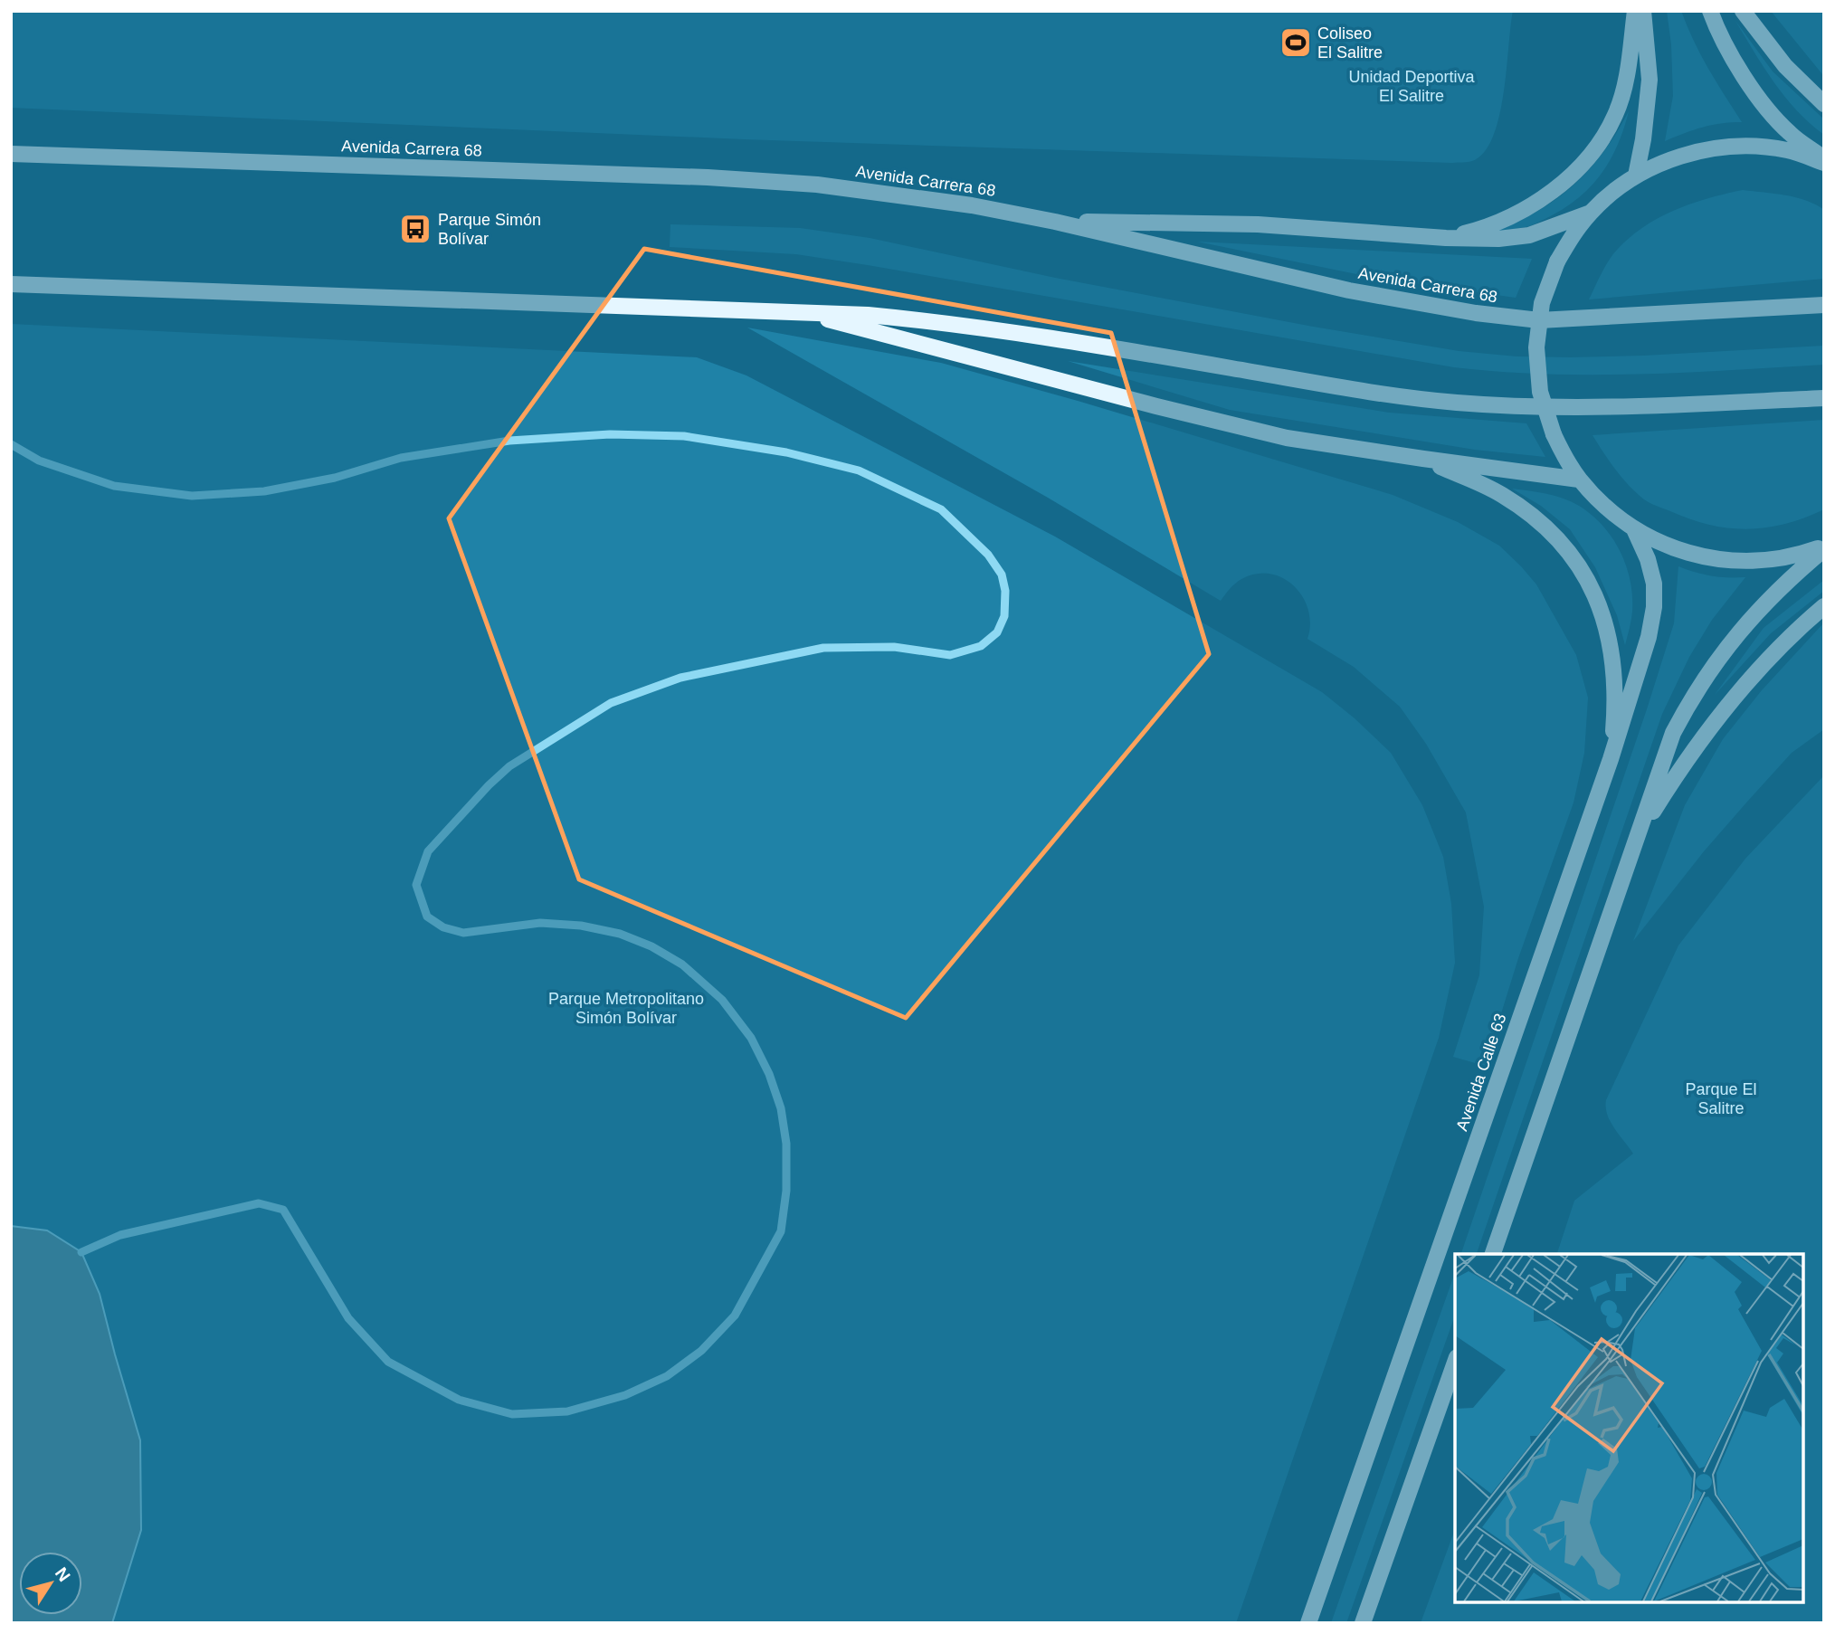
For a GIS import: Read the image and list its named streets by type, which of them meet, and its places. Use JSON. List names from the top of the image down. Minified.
{"streets":{"main road":["Avenida Carrera 68","Avenida Calle 63"]},"parks":["Unidad Deportiva El Salitre","Parque Metropolitano Simón Bolívar","Parque El Salitre"],"places":{"sports":["Coliseo El Salitre"],"bus stop":["Parque Simón Bolívar"]},"north":"top right"}
